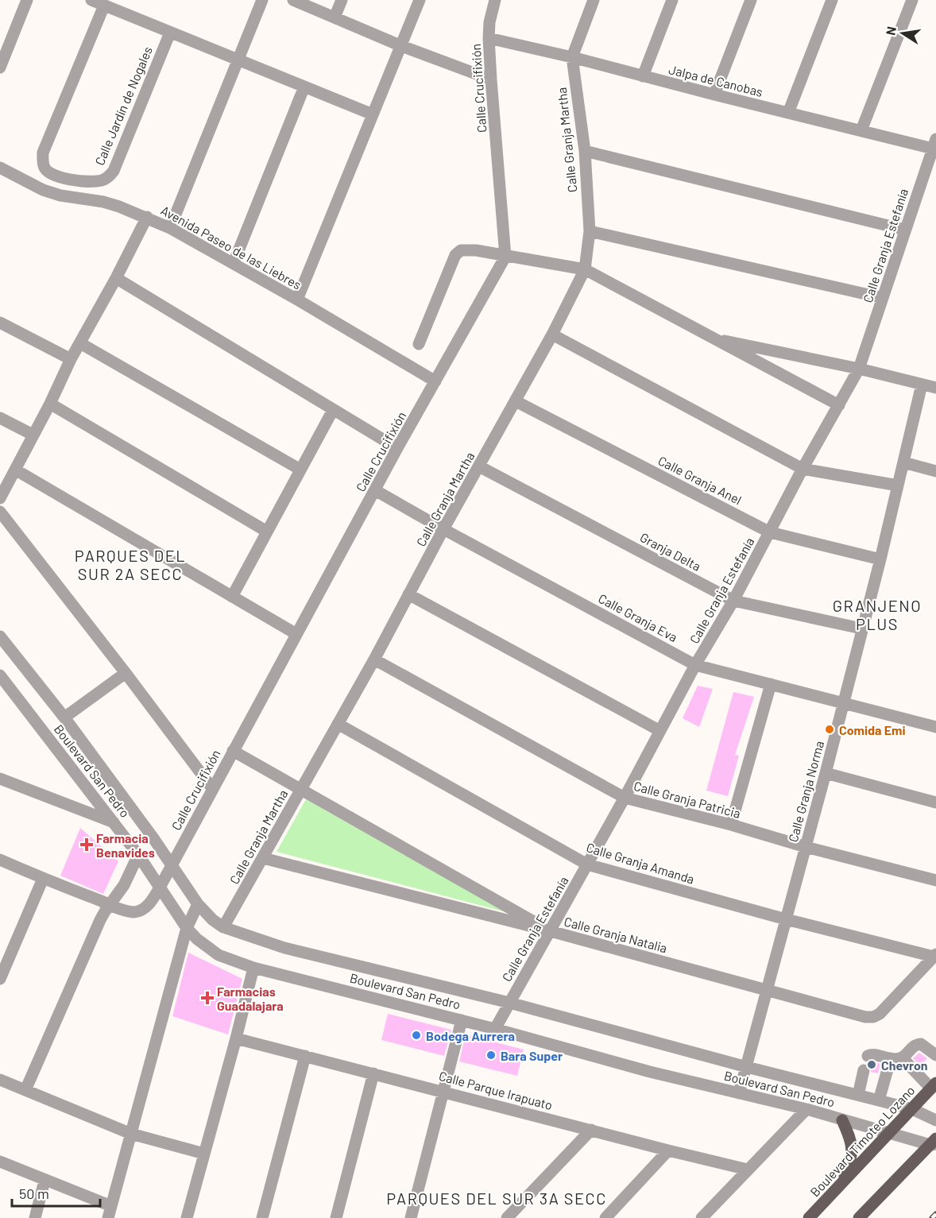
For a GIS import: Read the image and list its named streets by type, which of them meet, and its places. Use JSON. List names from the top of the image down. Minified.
{"streets":{"main road":["Boulevard Timoteo Lozano"],"street":["Jalpa de Canobas","Calle Crucifixión","Calle Jardín de Nogales","Calle Granja Martha","Calle Granja Estefanía","Avenida Paseo de las Liebres","Calle Granja Anel","Granja Delta","Calle Granja Eva","Boulevard San Pedro","Calle Granja Norma","Calle Granja Patricia","Calle Granja Amanda","Calle Granja Natalia","Calle Parque Irapuato"]},"crossings":[["Jalpa de Canobas","Calle Crucifixión"],["Jalpa de Canobas","Calle Granja Martha"],["Jalpa de Canobas","Calle Granja Estefanía"],["Calle Crucifixión","Avenida Paseo de las Liebres"],["Calle Crucifixión","Calle Granja Eva"],["Calle Crucifixión","Boulevard San Pedro"],["Calle Granja Martha","Calle Granja Anel"],["Calle Granja Martha","Granja Delta"],["Calle Granja Martha","Calle Granja Eva"],["Calle Granja Martha","Boulevard San Pedro"],["Calle Granja Martha","Calle Granja Patricia"],["Calle Granja Martha","Calle Granja Amanda"],["Calle Granja Martha","Calle Granja Natalia"],["Calle Granja Estefanía","Calle Granja Anel"],["Calle Granja Estefanía","Granja Delta"],["Calle Granja Estefanía","Calle Granja Eva"],["Calle Granja Estefanía","Boulevard San Pedro"],["Calle Granja Estefanía","Calle Granja Patricia"],["Calle Granja Estefanía","Calle Granja Amanda"],["Calle Granja Estefanía","Calle Granja Natalia"],["Calle Granja Anel","Calle Granja Norma"],["Granja Delta","Calle Granja Norma"],["Calle Granja Eva","Calle Granja Norma"],["Boulevard San Pedro","Calle Granja Norma"],["Boulevard San Pedro","Boulevard Timoteo Lozano"],["Calle Granja Norma","Calle Granja Patricia"],["Calle Granja Norma","Calle Granja Amanda"],["Calle Granja Norma","Calle Granja Natalia"],["Calle Granja Amanda","Calle Granja Natalia"]],"districts":["PARQUES DEL SUR 2A SECC","GRANJENO PLUS","PARQUES DEL SUR 3A SECC"],"places":{"other":["Comida Emi","Bodega Aurrera","Bara Super","Chevron"],"health":["Farmacia Benavides","Farmacias Guadalajara"]},"scale_bar":"50 m","north":"left"}
